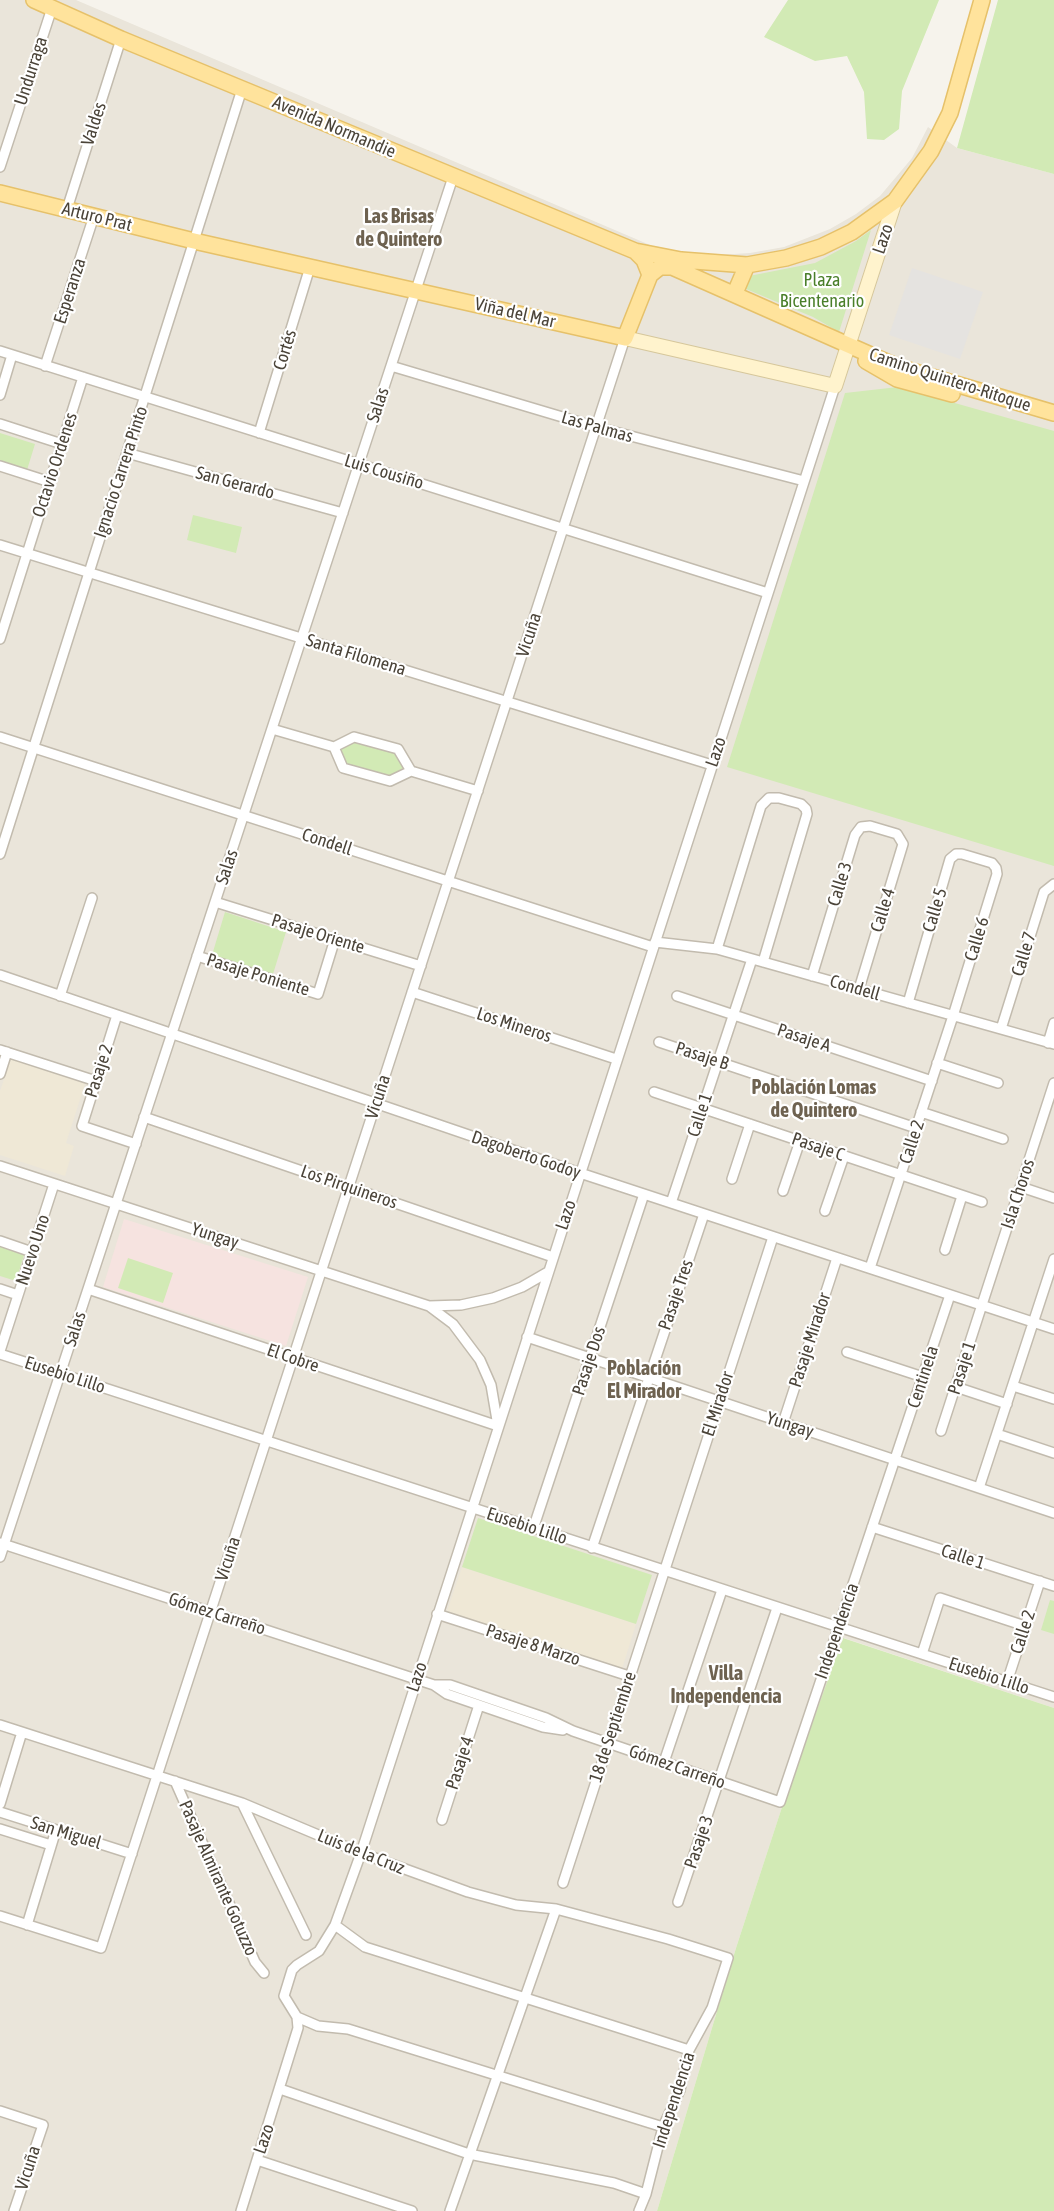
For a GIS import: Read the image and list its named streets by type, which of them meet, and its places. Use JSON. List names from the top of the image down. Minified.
{"streets":{"main road":["Avenida Normandie","Arturo Prat","Lazo","Viña del Mar","Camino Quintero-Ritoque","Vicuña"],"street":["Undurraga","Valdes","Esperanza","Cortés","Salas","Las Palmas","Octavio Ordenes","Ignacio Carrera Pinto","Luis Cousiño","San Gerardo","Santa Filomena","Condell","Calle 3","Calle 4","Calle 5","Pasaje Oriente","Calle 6","Calle 7","Pasaje Poniente","Los Mineros","Pasaje A","Pasaje B","Pasaje 2","Calle 1","Calle 2","Pasaje C","Dagoberto Godoy","Los Pirquineros","Isla Choros","Yungay","Nuevo Uno","Pasaje Tres","Pasaje Mirador","El Cobre","Pasaje Dos","Pasaje 1","Eusebio Lillo","Centinela","El Mirador","Gómez Carreño","Independencia","Pasaje 8 Marzo","18 de Septiembre","Pasaje 4","San Miguel","Pasaje 3","Luis de la Cruz","Pasaje Almirante Gotuzzo"]},"crossings":[["Undurraga","Avenida Normandie"],["Valdes","Avenida Normandie"],["Valdes","Arturo Prat"],["Avenida Normandie","Lazo"],["Avenida Normandie","Salas"],["Avenida Normandie","Ignacio Carrera Pinto"],["Arturo Prat","Esperanza"],["Arturo Prat","Viña del Mar"],["Arturo Prat","Ignacio Carrera Pinto"],["Lazo","Viña del Mar"],["Lazo","Camino Quintero-Ritoque"],["Lazo","Las Palmas"],["Lazo","Luis Cousiño"],["Lazo","Santa Filomena"],["Lazo","Condell"],["Lazo","Los Mineros"],["Lazo","Dagoberto Godoy"],["Lazo","Los Pirquineros"],["Lazo","Yungay"],["Lazo","El Cobre"],["Lazo","Eusebio Lillo"],["Lazo","Gómez Carreño"],["Lazo","Pasaje 8 Marzo"],["Lazo","Luis de la Cruz"],["Esperanza","Luis Cousiño"],["Viña del Mar","Cortés"],["Viña del Mar","Salas"],["Viña del Mar","Ignacio Carrera Pinto"],["Viña del Mar","Vicuña"],["Cortés","Luis Cousiño"],["Camino Quintero-Ritoque","Vicuña"],["Salas","Las Palmas"],["Salas","Luis Cousiño"],["Salas","San Gerardo"],["Salas","Santa Filomena"],["Salas","Condell"],["Salas","Pasaje Oriente"],["Salas","Pasaje Poniente"],["Salas","Pasaje 2"],["Salas","Dagoberto Godoy"],["Salas","Los Pirquineros"],["Salas","Yungay"],["Salas","El Cobre"],["Salas","Eusebio Lillo"],["Salas","Gómez Carreño"],["Las Palmas","Vicuña"],["Octavio Ordenes","Luis Cousiño"],["Octavio Ordenes","Santa Filomena"],["Ignacio Carrera Pinto","Luis Cousiño"],["Ignacio Carrera Pinto","San Gerardo"],["Ignacio Carrera Pinto","Santa Filomena"],["Ignacio Carrera Pinto","Condell"],["Luis Cousiño","Vicuña"],["Vicuña","Santa Filomena"],["Vicuña","Condell"],["Vicuña","Pasaje Oriente"],["Vicuña","Los Mineros"],["Vicuña","Dagoberto Godoy"],["Vicuña","Los Pirquineros"],["Vicuña","Yungay"],["Vicuña","El Cobre"],["Vicuña","Eusebio Lillo"],["Vicuña","Gómez Carreño"],["Vicuña","San Miguel"],["Vicuña","Luis de la Cruz"],["Condell","Calle 3"],["Condell","Calle 4"],["Condell","Calle 5"],["Condell","Calle 6"],["Condell","Calle 7"],["Condell","Calle 1"],["Condell","Calle 2"],["Calle 3","Calle 4"],["Calle 5","Calle 6"],["Pasaje Oriente","Pasaje Poniente"],["Calle 6","Calle 2"],["Pasaje A","Calle 1"],["Pasaje A","Calle 2"],["Pasaje B","Calle 1"],["Pasaje B","Calle 2"],["Pasaje 2","Dagoberto Godoy"],["Calle 1","Calle 2"],["Calle 1","Pasaje C"],["Calle 1","Dagoberto Godoy"],["Calle 1","Independencia"],["Calle 2","Pasaje C"],["Calle 2","Dagoberto Godoy"],["Calle 2","Eusebio Lillo"],["Dagoberto Godoy","Isla Choros"],["Dagoberto Godoy","Pasaje Tres"],["Dagoberto Godoy","Pasaje Mirador"],["Dagoberto Godoy","Pasaje Dos"],["Dagoberto Godoy","Pasaje 1"],["Dagoberto Godoy","Centinela"],["Dagoberto Godoy","El Mirador"],["Isla Choros","Pasaje 1"],["Yungay","Nuevo Uno"],["Yungay","Pasaje Tres"],["Yungay","Pasaje Mirador"],["Yungay","El Cobre"],["Yungay","Pasaje Dos"],["Yungay","Centinela"],["Yungay","El Mirador"],["Yungay","Independencia"],["Nuevo Uno","Eusebio Lillo"],["Pasaje Tres","Eusebio Lillo"],["Pasaje Dos","Eusebio Lillo"],["Eusebio Lillo","El Mirador"],["Eusebio Lillo","Independencia"],["Eusebio Lillo","18 de Septiembre"],["Eusebio Lillo","Pasaje 3"],["Centinela","Independencia"],["El Mirador","18 de Septiembre"],["Gómez Carreño","Independencia"],["Gómez Carreño","18 de Septiembre"],["Gómez Carreño","Pasaje 4"],["Gómez Carreño","Pasaje 3"],["Independencia","Luis de la Cruz"],["Pasaje 8 Marzo","18 de Septiembre"],["Luis de la Cruz","Pasaje Almirante Gotuzzo"]],"districts":["Las Brisas de Quintero","Población Lomas de Quintero","Población El Mirador","Villa Independencia"],"parks":["Plaza Bicentenario"]}
